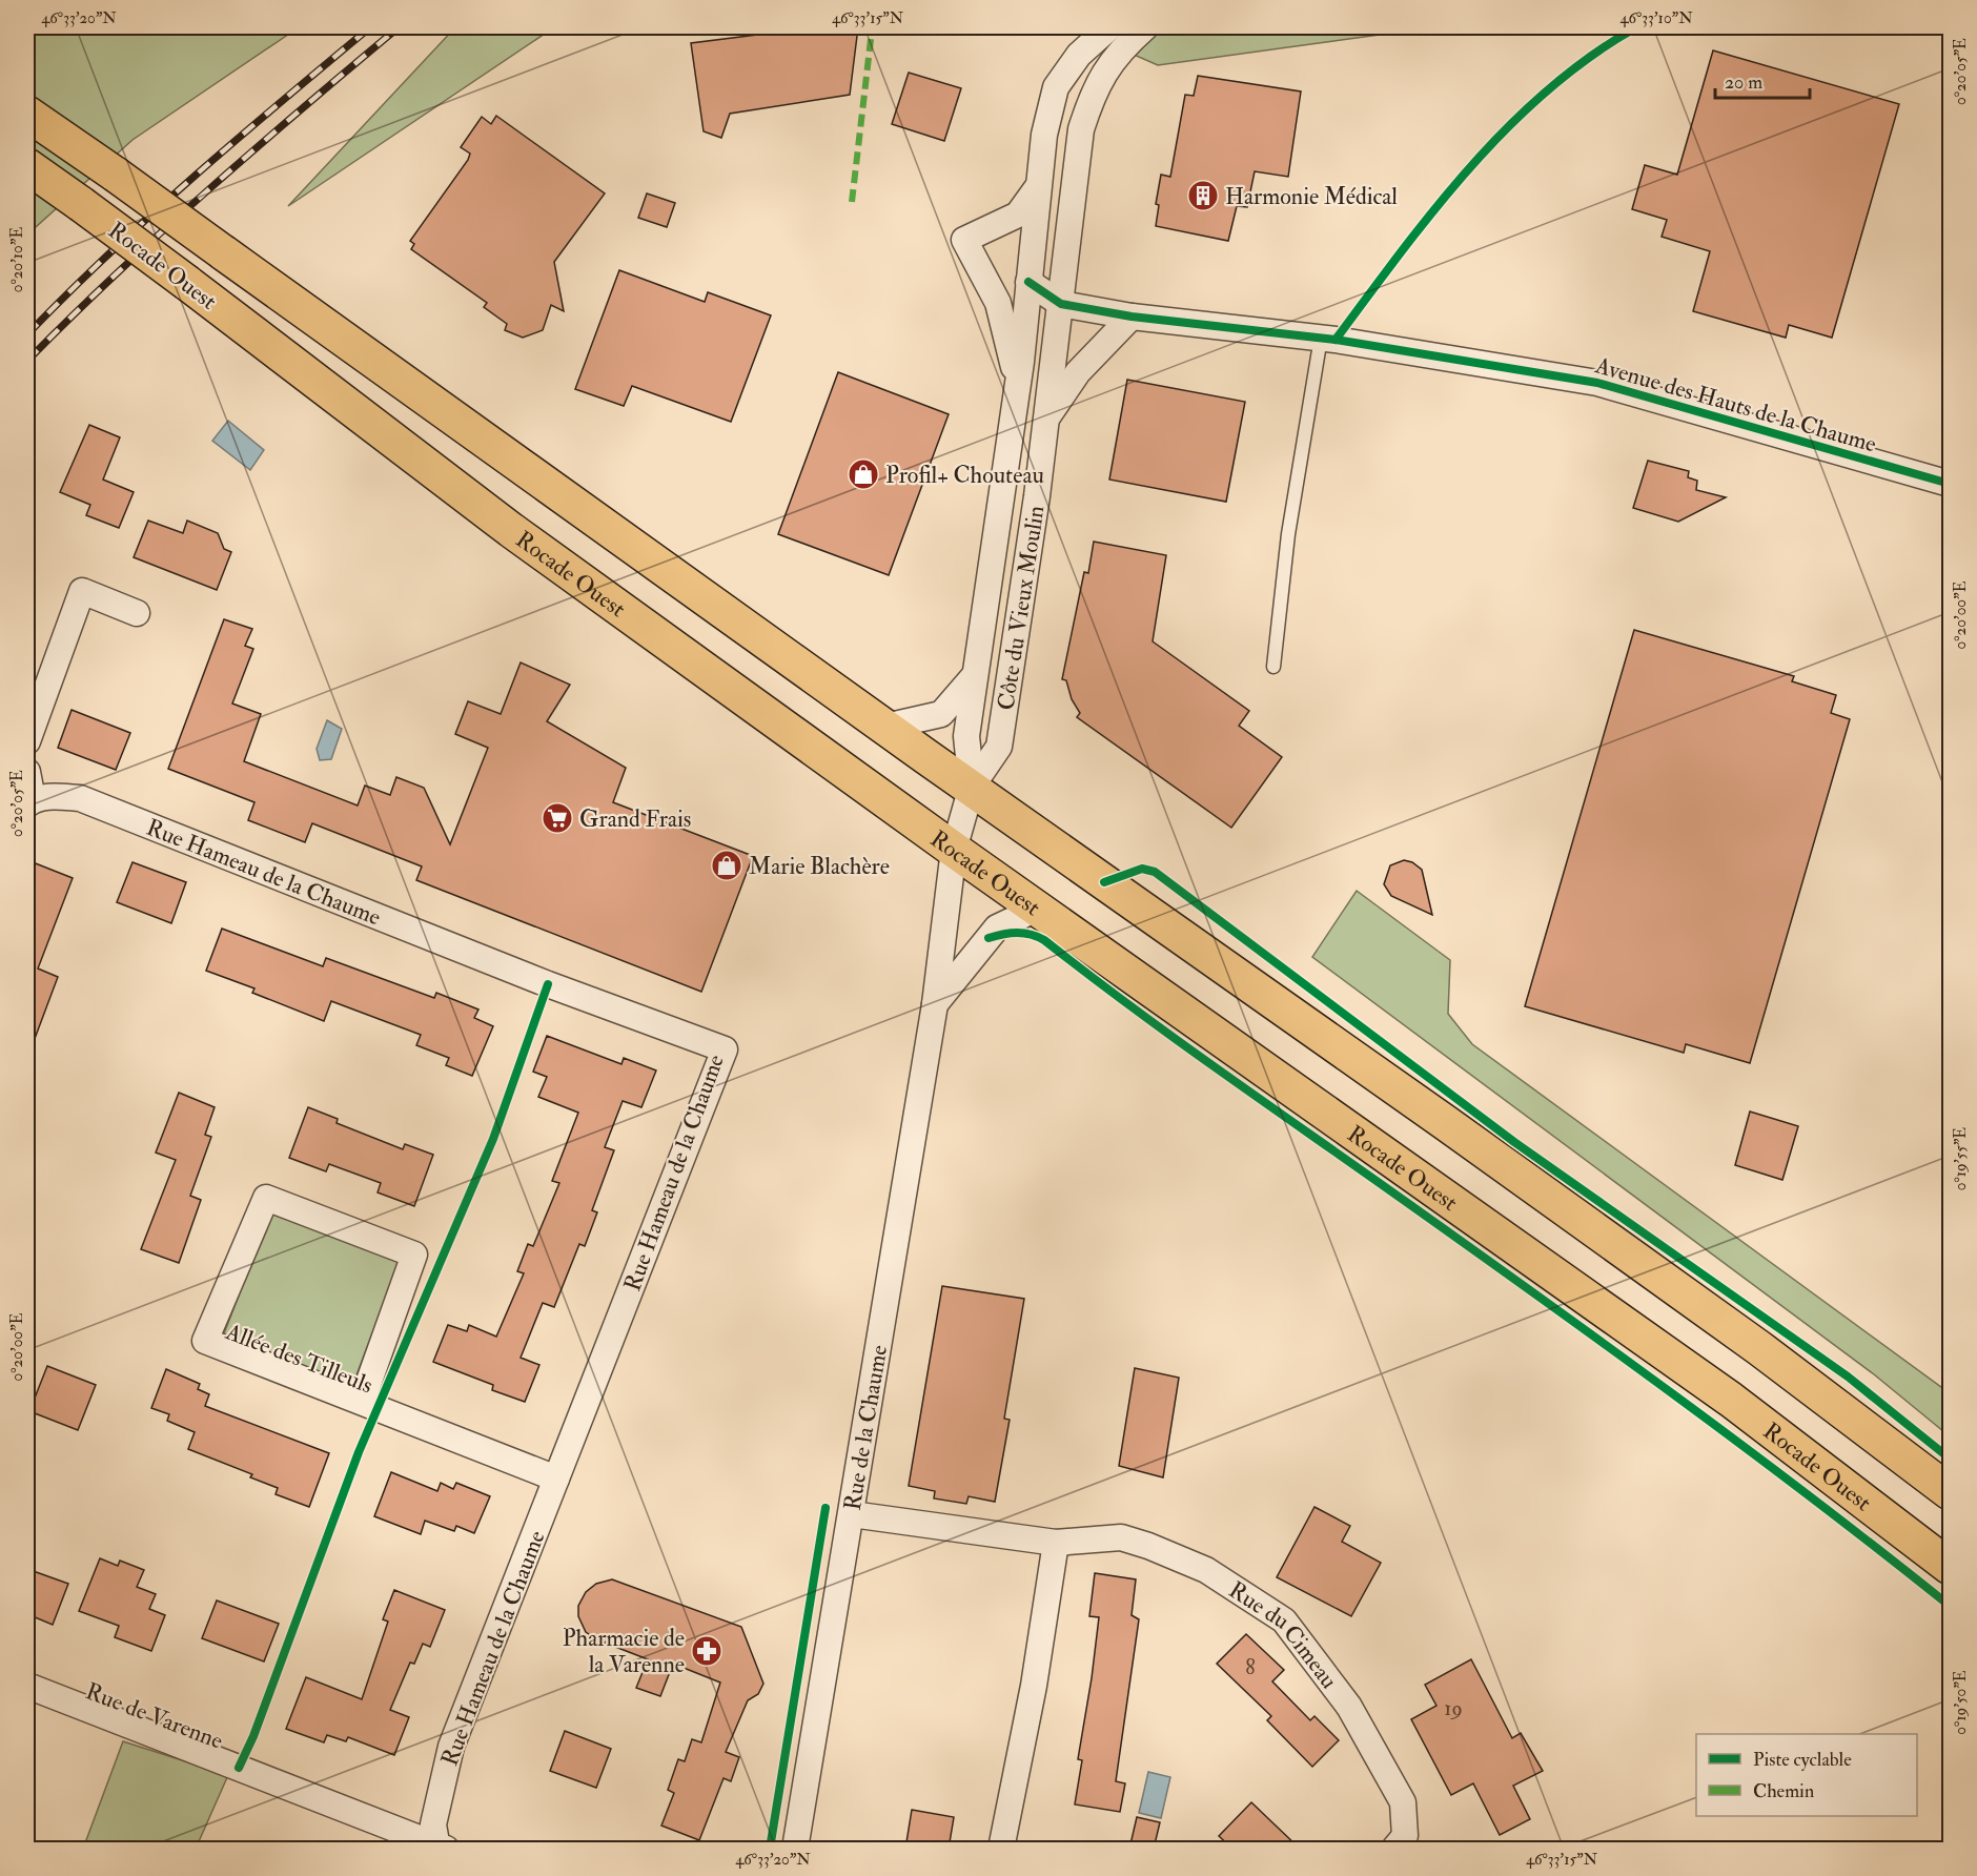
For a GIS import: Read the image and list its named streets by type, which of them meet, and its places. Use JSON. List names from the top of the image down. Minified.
{"streets":{"main road":["Rocade Ouest"],"street":["Avenue des Hauts de la Chaume","Côte du Vieux Moulin","Rue Hameau de la Chaume","Allée des Tilleuls","Rue de la Chaume","Rue du Cimeau","Rue de Varenne"]},"crossings":[["Rocade Ouest","Côte du Vieux Moulin"],["Rocade Ouest","Rue de la Chaume"],["Avenue des Hauts de la Chaume","Côte du Vieux Moulin"],["Côte du Vieux Moulin","Rue de la Chaume"],["Rue Hameau de la Chaume","Allée des Tilleuls"],["Rue Hameau de la Chaume","Rue de Varenne"],["Rue de la Chaume","Rue du Cimeau"]],"places":{"building":["Harmonie Médical"],"shop":["Profil+ Chouteau","Marie Blachère"],"supermarket":["Grand Frais"],"pharmacy":["Pharmacie de la Varenne"]},"house_numbers":["8","19"],"legend":["Piste cyclable","Chemin"],"scale_bar":"20 m","coordinates":["46°33'20\"N","46°33'15\"N","46°33'10\"N","0°20'05\"E","0°20'10\"E","0°20'00\"E","0°19'55\"E","0°19'50\"E"]}
